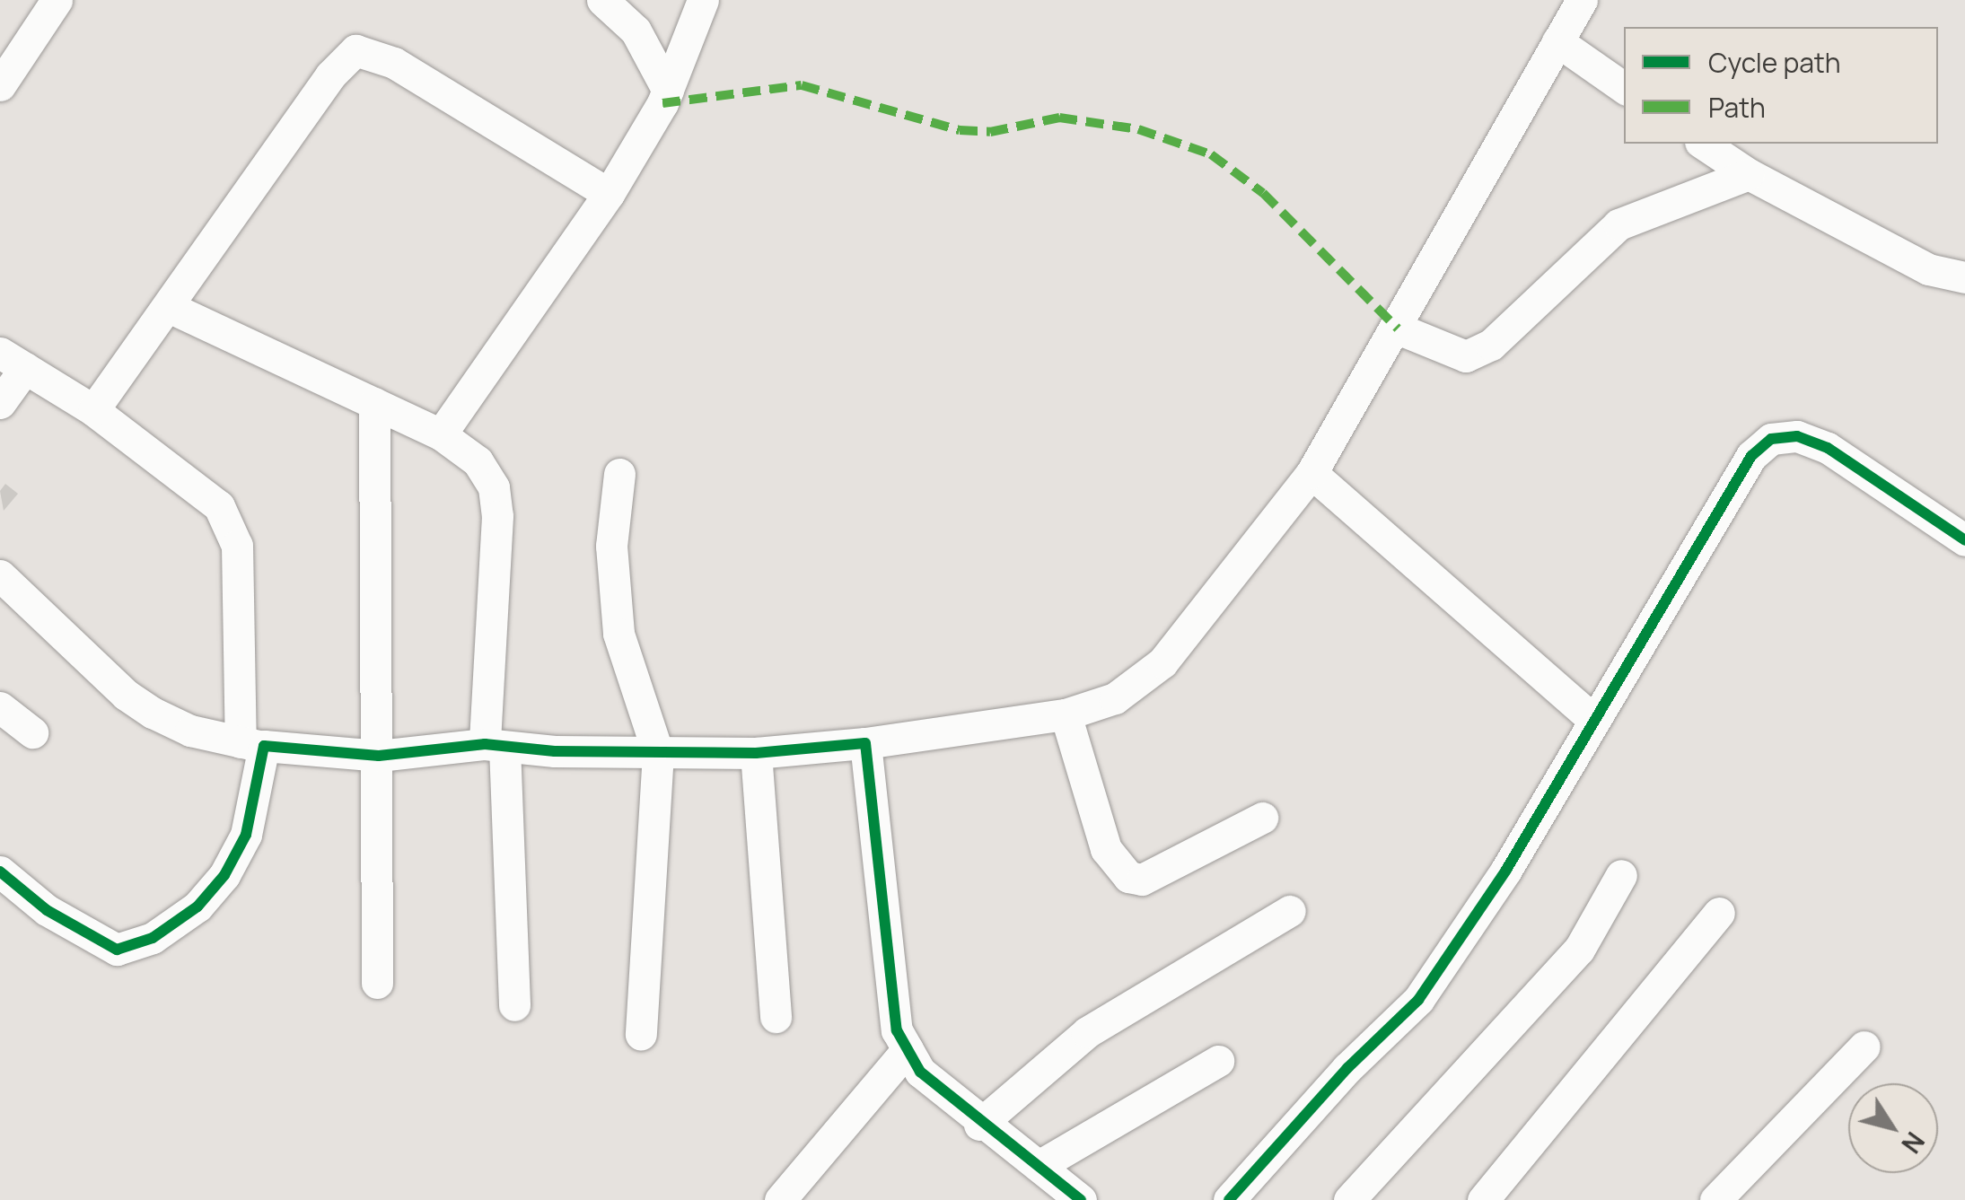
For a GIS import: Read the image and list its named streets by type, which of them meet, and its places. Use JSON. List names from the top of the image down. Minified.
{"legend":["Cycle path","Path"],"north":"bottom right"}
